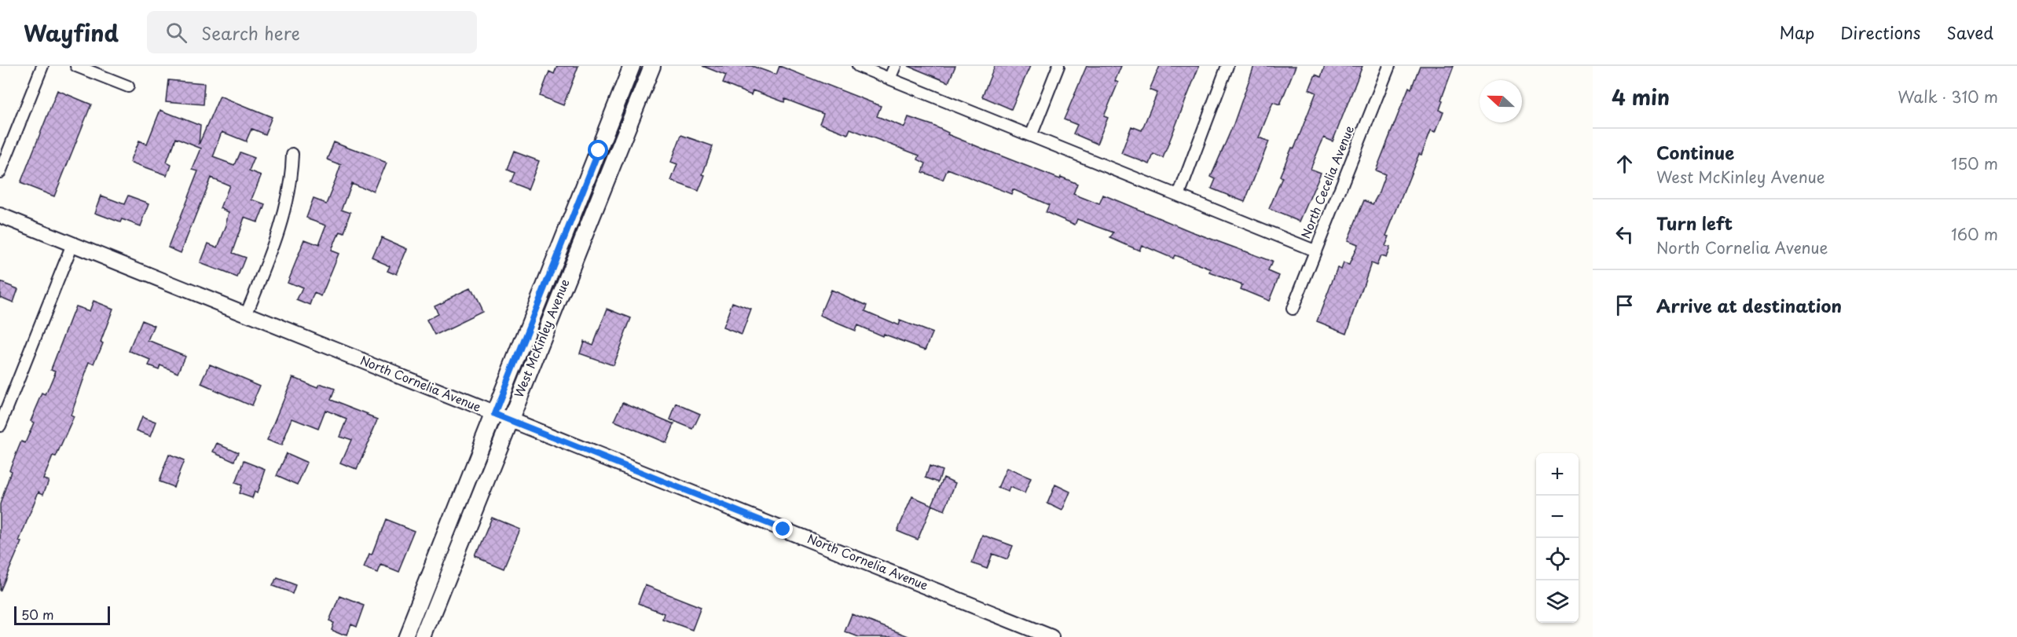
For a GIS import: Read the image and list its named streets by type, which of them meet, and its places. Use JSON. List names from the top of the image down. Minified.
{"streets":{"main road":["West McKinley Avenue"],"street":["North Cecelia Avenue","North Cornelia Avenue"]},"crossings":[["West McKinley Avenue","North Cornelia Avenue"]],"scale_bar":"50 m","north":"left","page":{"header":"Wayfind","search":"Search here","nav":["Map","Directions","Saved"],"heading":["4 min","Walk · 310 m"],"list":[["Continue","West McKinley Avenue","150 m"],["Turn left","North Cornelia Avenue","160 m"],"Arrive at destination"],"map_buttons":["+","−"],"scale":"50 m"}}
